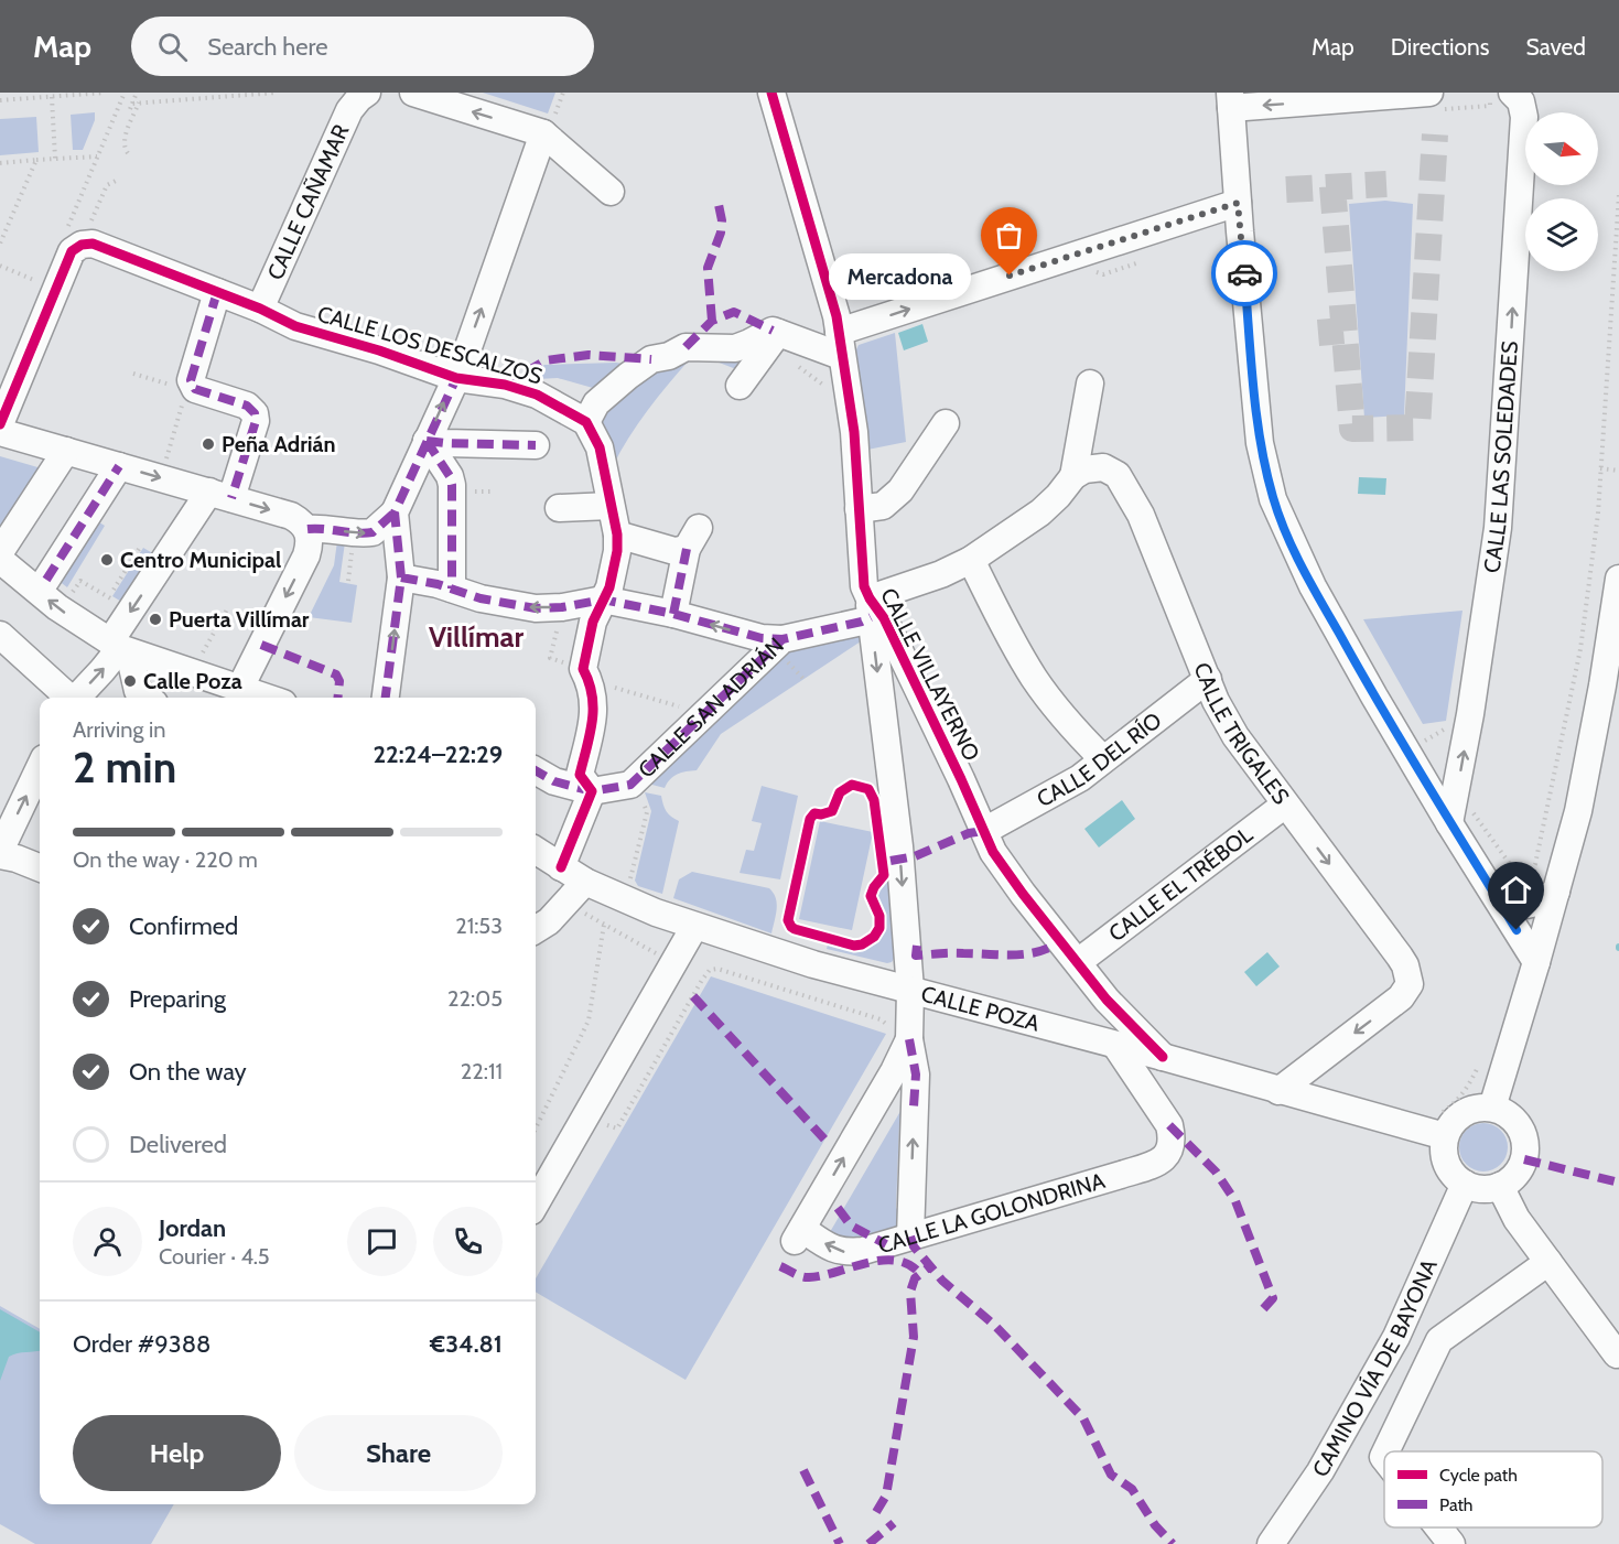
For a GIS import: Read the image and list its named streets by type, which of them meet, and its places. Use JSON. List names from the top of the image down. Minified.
{"streets":{"street":["CALLE CAÑAMAR","CALLE LOS DESCALZOS","CALLE LAS SOLEDADES","CALLE VILLAYERNO","CALLE SAN ADRIÁN","CALLE TRIGALES","CALLE DEL RÍO","CALLE EL TRÉBOL","CALLE POZA","CALLE LA GOLONDRINA","CAMINO VÍA DE BAYONA"]},"crossings":[["CALLE CAÑAMAR","CALLE LOS DESCALZOS"],["CALLE VILLAYERNO","CALLE SAN ADRIÁN"],["CALLE VILLAYERNO","CALLE DEL RÍO"],["CALLE VILLAYERNO","CALLE EL TRÉBOL"],["CALLE VILLAYERNO","CALLE POZA"],["CALLE SAN ADRIÁN","CALLE TRIGALES"],["CALLE TRIGALES","CALLE DEL RÍO"],["CALLE TRIGALES","CALLE EL TRÉBOL"],["CALLE TRIGALES","CALLE POZA"],["CALLE POZA","CALLE LA GOLONDRINA"],["CALLE POZA","CAMINO VÍA DE BAYONA"]],"districts":["Villímar"],"places":["Mercadona","Peña Adrián","Centro Municipal","Puerta Villímar","Calle Poza"],"legend":["Cycle path","Path"],"north":"right","page":{"header":"Map","search":"Search here","nav":["Map","Directions","Saved"],"bubble":"Mercadona","heading":["2 min","Arriving in","22:24–22:29"],"panel":["Jordan","Courier · 4.5","Order #9388","€34.81"],"bar":"On the way · 220 m","list":[["Confirmed","21:53"],["Preparing","22:05"],["On the way","22:11"],"Delivered"],"buttons":["Help","Share"]}}
